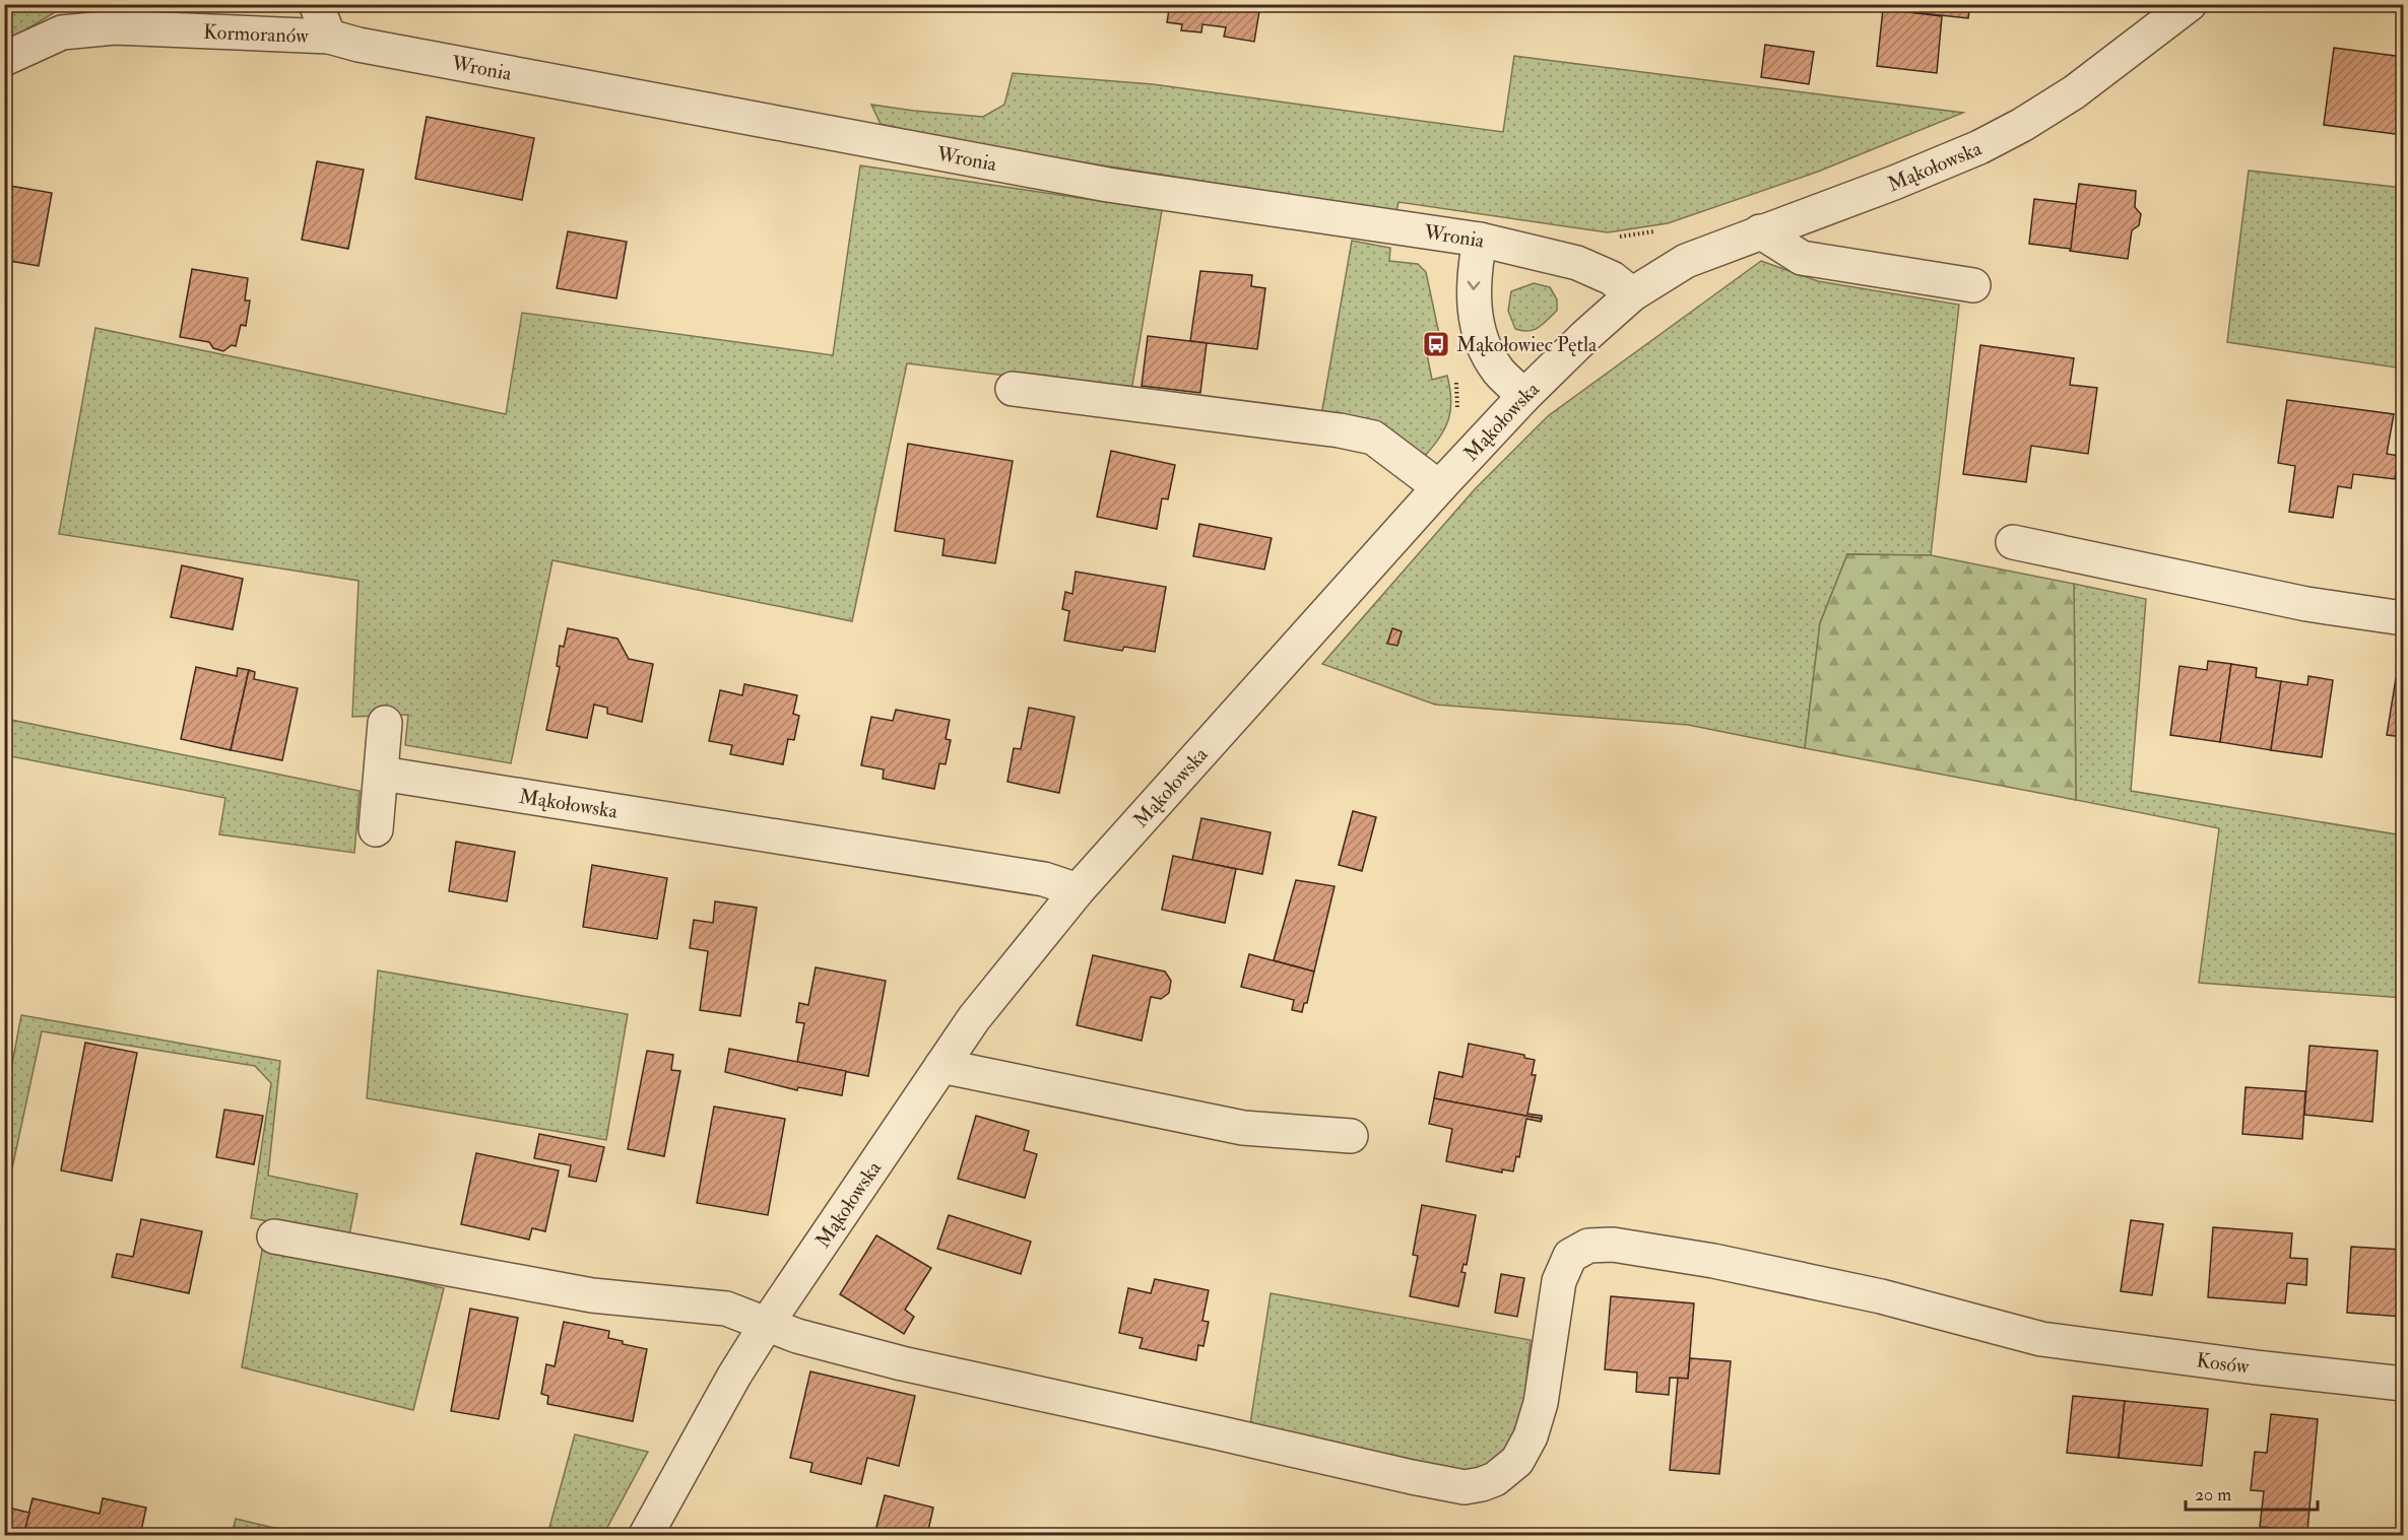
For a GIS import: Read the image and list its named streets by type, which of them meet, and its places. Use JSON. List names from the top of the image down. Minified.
{"streets":{"street":["Kormoranów","Wronia","Mąkołowska","Kosów"]},"crossings":[["Kormoranów","Wronia"],["Wronia","Mąkołowska"],["Mąkołowska","Kosów"]],"places":{"bus stop":["Mąkołowiec Pętla"]},"scale_bar":"20 m"}
